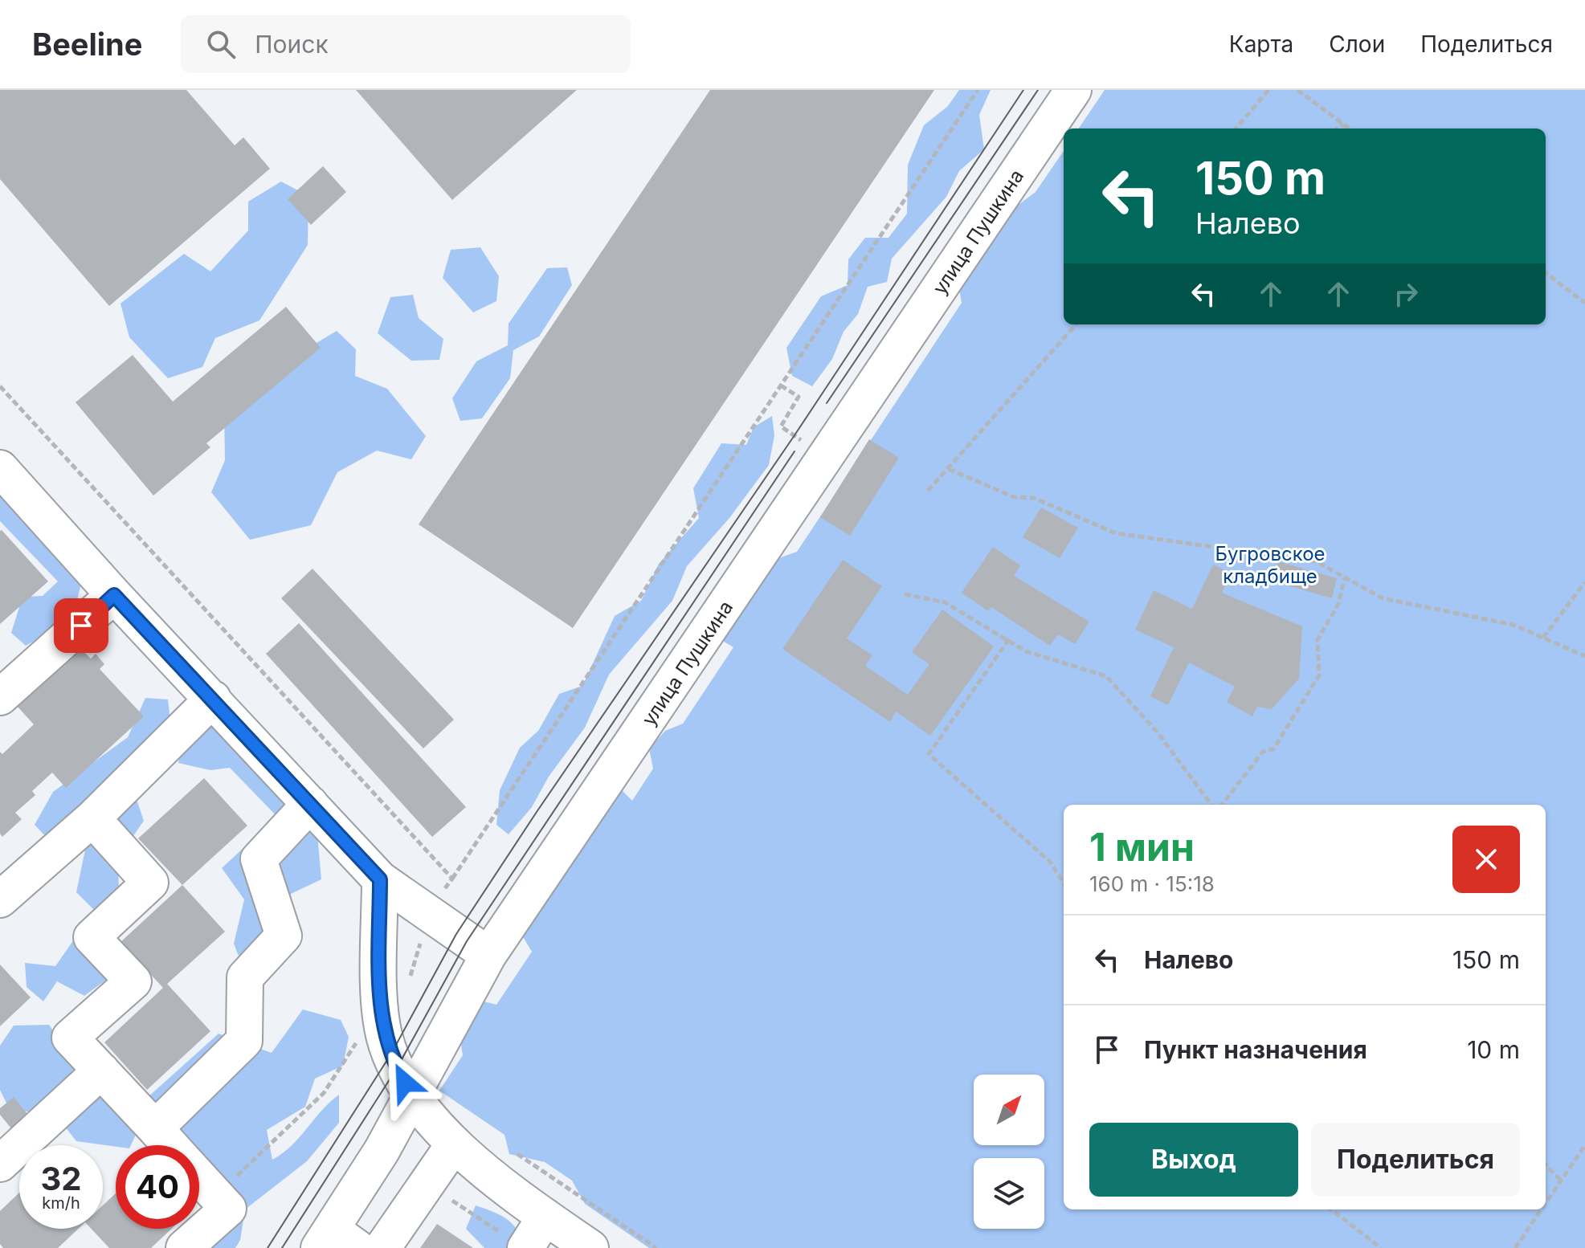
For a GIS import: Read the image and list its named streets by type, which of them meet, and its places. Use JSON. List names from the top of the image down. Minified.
{"streets":{"street":["улица Пушкина"]},"parks":["Бугровское кладбище"],"north":"top right","page":{"header":"Beeline","search":"Поиск","nav":["Карта","Слои","Поделиться"],"turn":["150 m","Налево"],"heading":["1 мин","160 m · 15:18"],"list":[{"name":"Налево","value":"150 m"},{"name":"Пункт назначения","value":"10 m"}],"buttons":["Выход","Поделиться"],"speed":"32 km/h","limit":"40"}}
